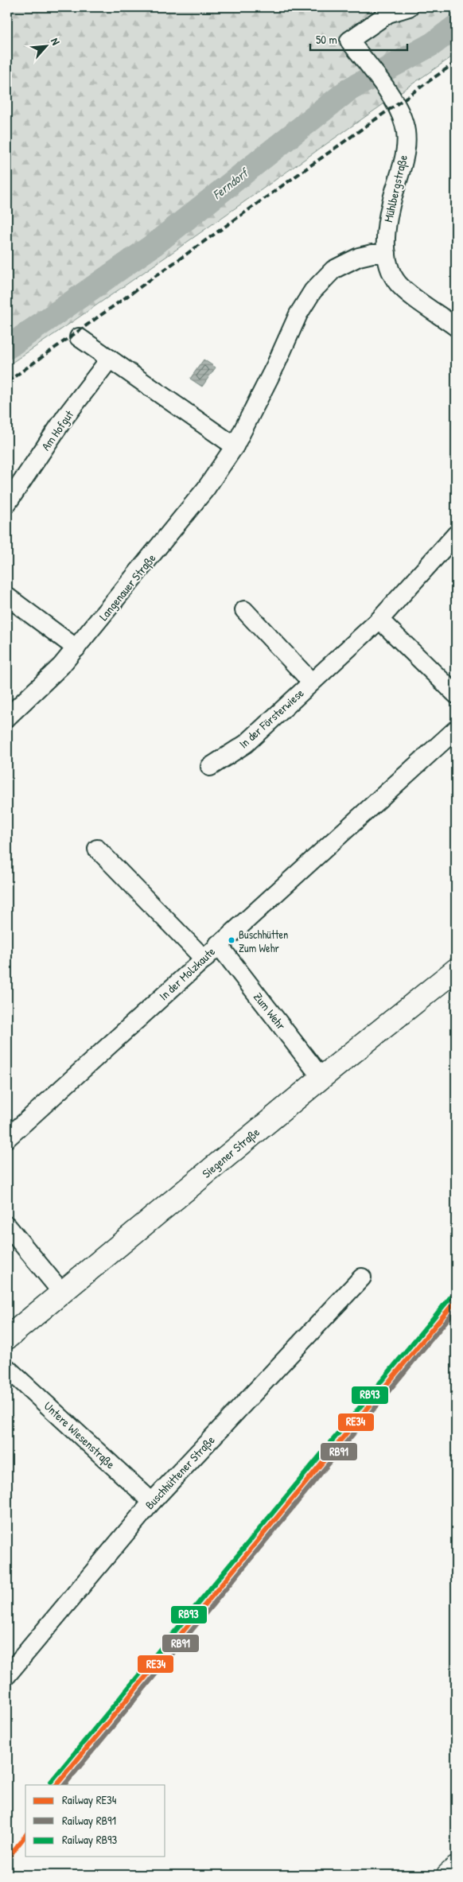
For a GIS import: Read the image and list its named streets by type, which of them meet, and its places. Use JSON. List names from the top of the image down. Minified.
{"streets":{"main road":["Siegener Straße"],"street":["Mühlbergstraße","Am Hofgut","Langenauer Straße","In der Försterwiese","In der Molzkaute","Zum Wehr","Untere Wiesenstraße","Buschhüttener Straße"]},"crossings":[["Mühlbergstraße","Langenauer Straße"],["In der Molzkaute","Zum Wehr"],["Zum Wehr","Siegener Straße"],["Untere Wiesenstraße","Buschhüttener Straße"]],"water":["Ferndorf"],"places":["Buschhütten Zum Wehr"],"lines":["rail line RB93","rail line RE34","rail line RB91"],"legend":["Railway RE34","Railway RB91","Railway RB93"],"scale_bar":"50 m","north":"top right"}
